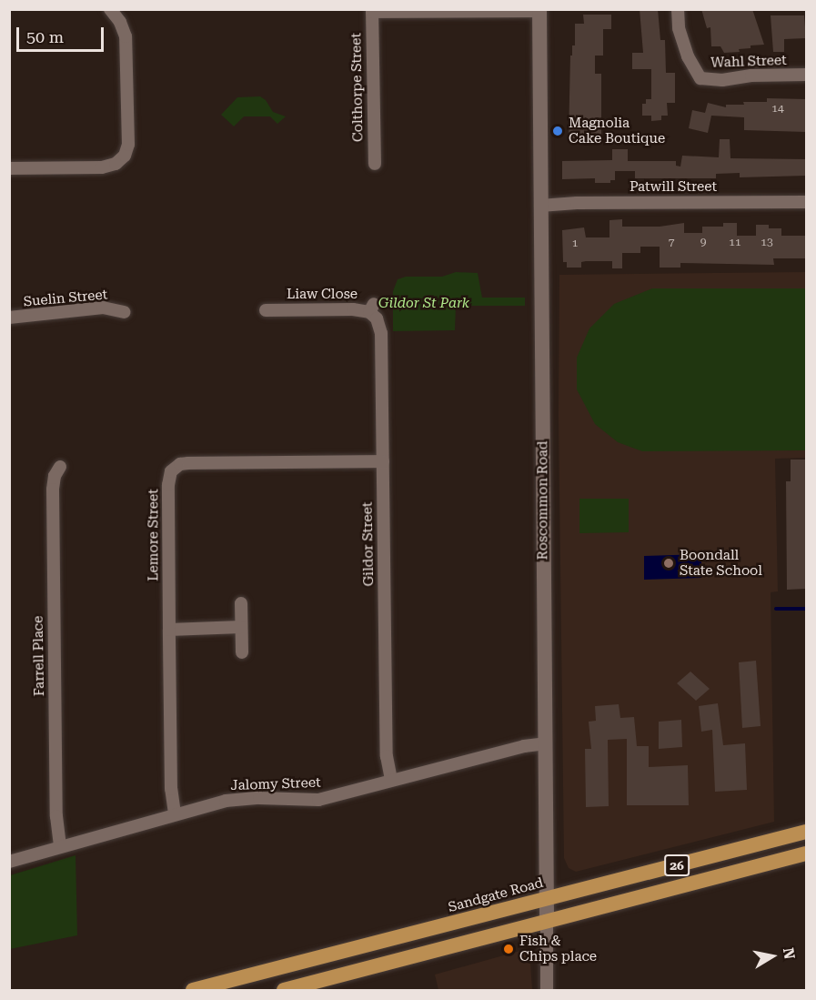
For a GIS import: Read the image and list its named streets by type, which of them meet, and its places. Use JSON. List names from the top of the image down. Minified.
{"streets":{"highway":["26","Sandgate Road"],"street":["Wahl Street","Colthorpe Street","Patwill Street","Liaw Close","Suelin Street","Roscommon Road","Lemore Street","Gildor Street","Farrell Place","Jalomy Street"]},"crossings":[["Patwill Street","Roscommon Road"],["Liaw Close","Gildor Street"],["Roscommon Road","Jalomy Street"],["Roscommon Road","26"],["Roscommon Road","Sandgate Road"],["Lemore Street","Gildor Street"],["Lemore Street","Jalomy Street"],["Gildor Street","Jalomy Street"],["Farrell Place","Jalomy Street"]],"parks":["Gildor St Park"],"places":["Magnolia Cake Boutique","Boondall State School","Fish & Chips place"],"house_numbers":["14","7","9","11","13","1"],"scale_bar":"50 m","north":"right"}
